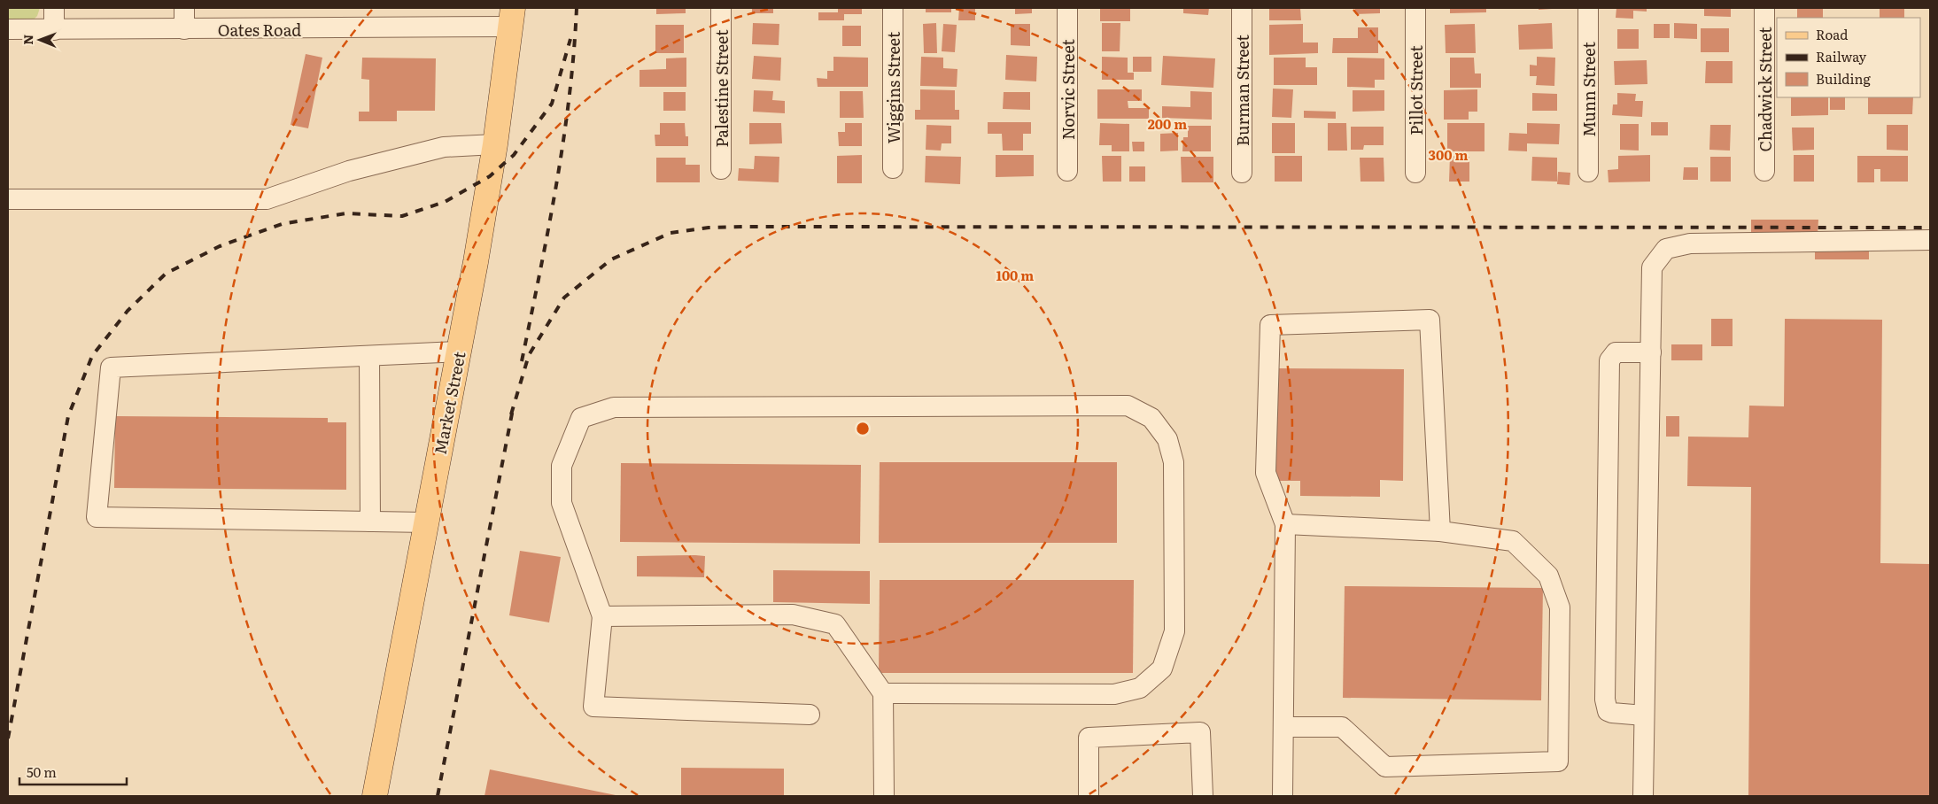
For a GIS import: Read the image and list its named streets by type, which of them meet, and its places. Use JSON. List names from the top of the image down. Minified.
{"streets":{"main road":["Market Street"],"street":["Oates Road","Wiggins Street","Palestine Street","Norvic Street","Munn Street","Chadwick Street","Burman Street","Pillot Street"]},"crossings":[["Oates Road","Market Street"]],"legend":["Road","Railway","Building"],"scale_bar":"50 m","north":"left","rings":["200 m","300 m","100 m"]}
